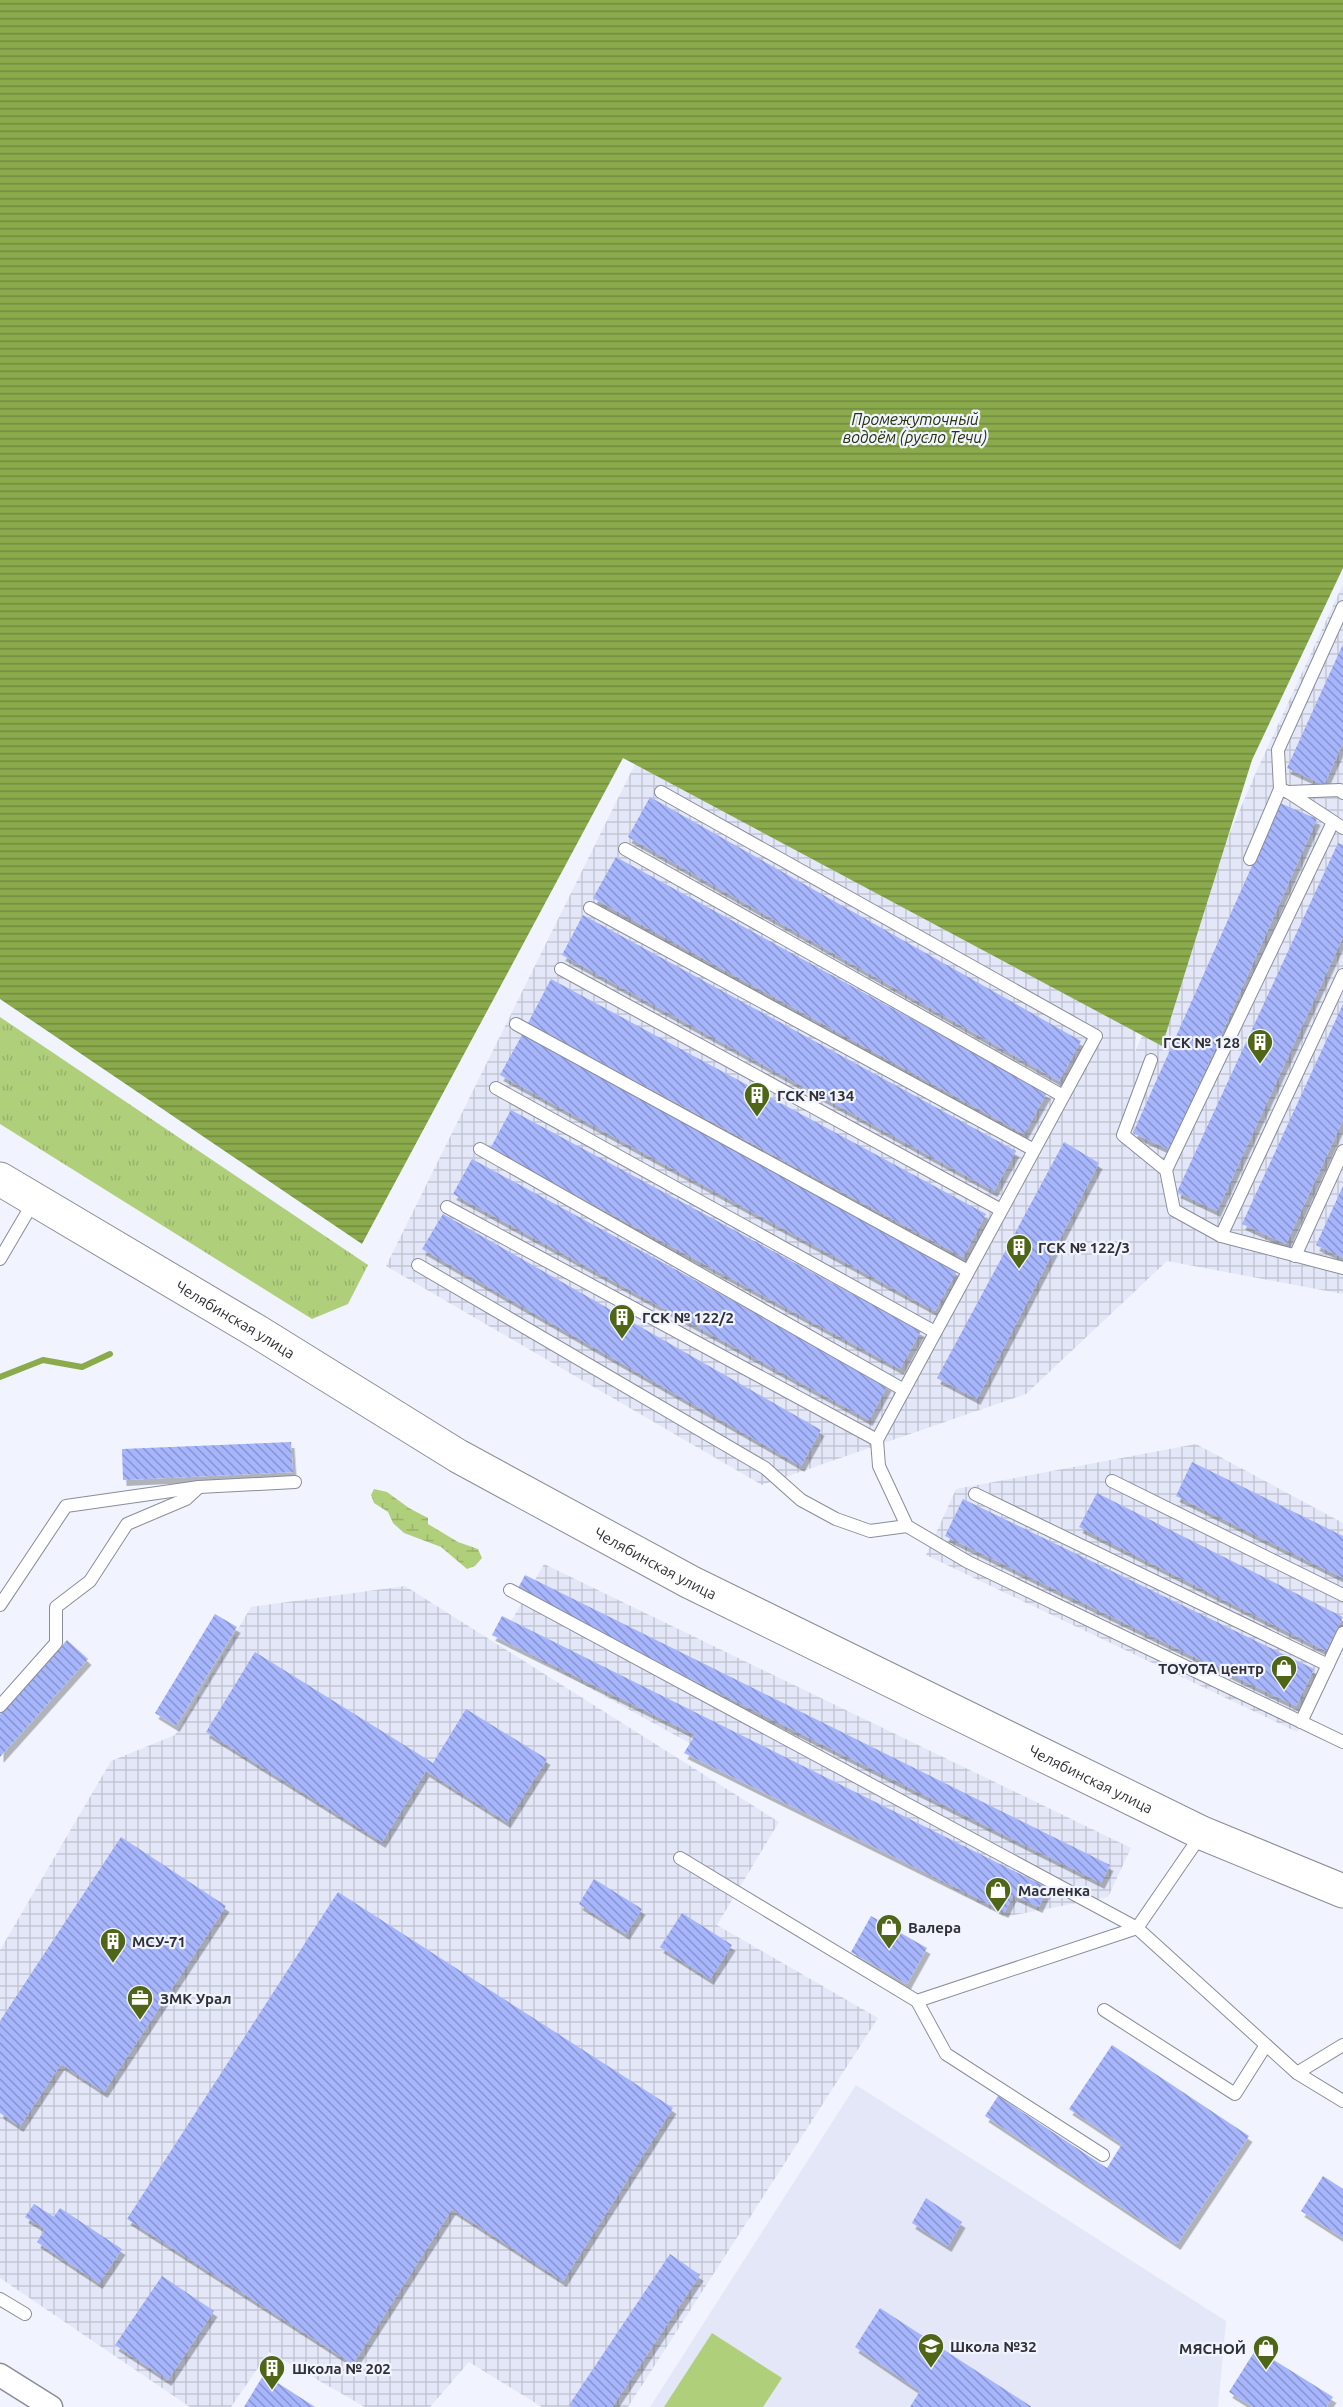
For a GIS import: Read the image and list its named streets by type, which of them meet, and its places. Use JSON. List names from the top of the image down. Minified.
{"streets":{"main road":["Челябинская улица"]},"water":["Промежуточный водоём (русло Течи)"],"places":{"building":["ГСК № 128","ГСК № 134","ГСК № 122/3","ГСК № 122/2","МСУ-71","Школа № 202"],"shop":["TOYOTA центр","Масленка","Валера","МЯСНОЙ"],"office":["ЗМК Урал"],"school or university":["Школа №32"]}}
